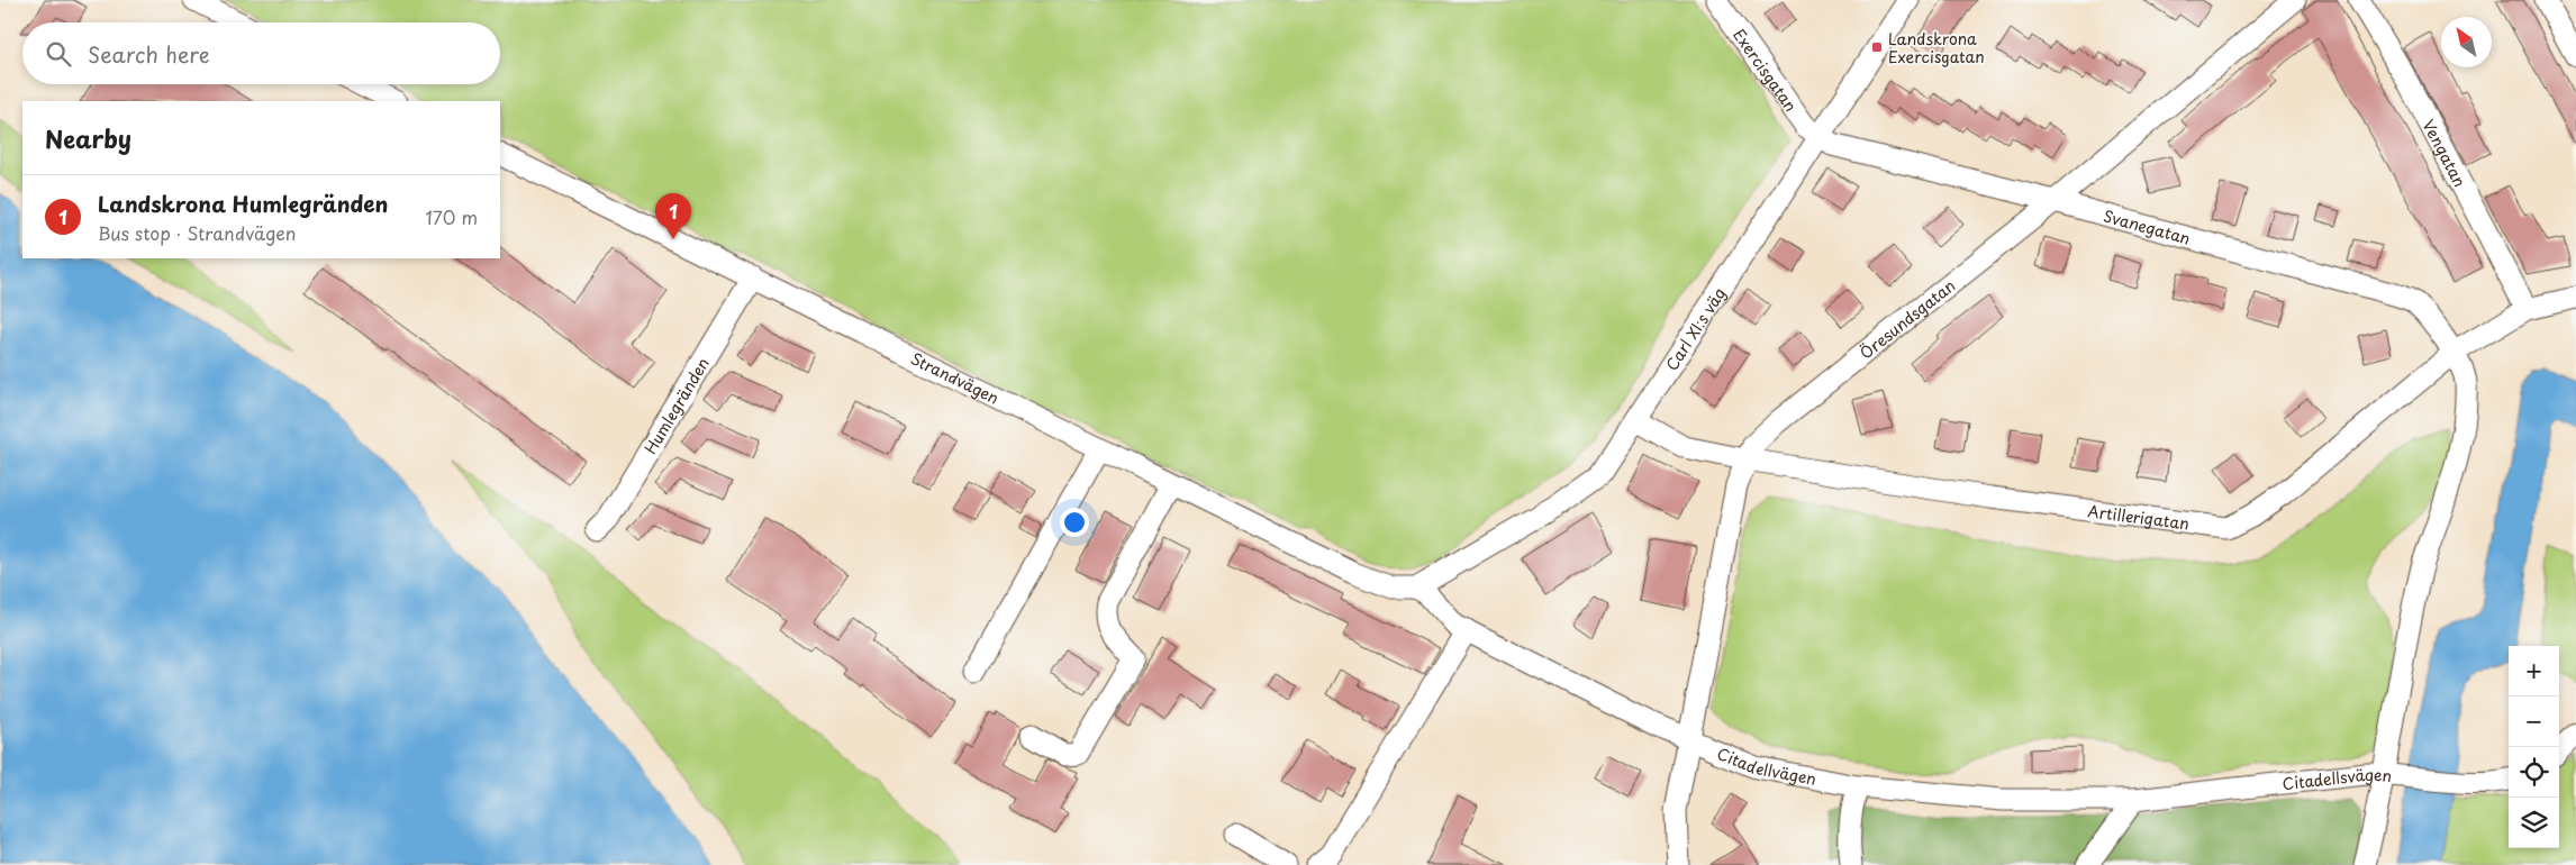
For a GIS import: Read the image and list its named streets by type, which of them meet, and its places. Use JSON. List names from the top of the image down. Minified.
{"streets":{"street":["Exercisgatan","Vengatan","Svanegatan","Öresundsgatan","Carl XI:s väg","Strandvägen","Humlegränden","Artillerigatan","Citadellvägen","Citadellsvägen"]},"crossings":[["Exercisgatan","Svanegatan"],["Exercisgatan","Carl XI:s väg"],["Vengatan","Artillerigatan"],["Svanegatan","Öresundsgatan"],["Svanegatan","Carl XI:s väg"],["Svanegatan","Artillerigatan"],["Svanegatan","Citadellsvägen"],["Öresundsgatan","Artillerigatan"],["Öresundsgatan","Citadellvägen"],["Carl XI:s väg","Strandvägen"],["Carl XI:s väg","Artillerigatan"],["Carl XI:s väg","Citadellvägen"],["Strandvägen","Humlegränden"],["Strandvägen","Citadellvägen"],["Citadellvägen","Citadellsvägen"]],"places":{"transit":["Landskrona Exercisgatan"]},"north":"top left","page":{"search":"Search here","heading":"Nearby","list":[{"mark":"1","name":"Landskrona Humlegränden","note":"Bus stop · Strandvägen","value":"170 m"}],"pins":"1","map_buttons":["+","−"]}}
